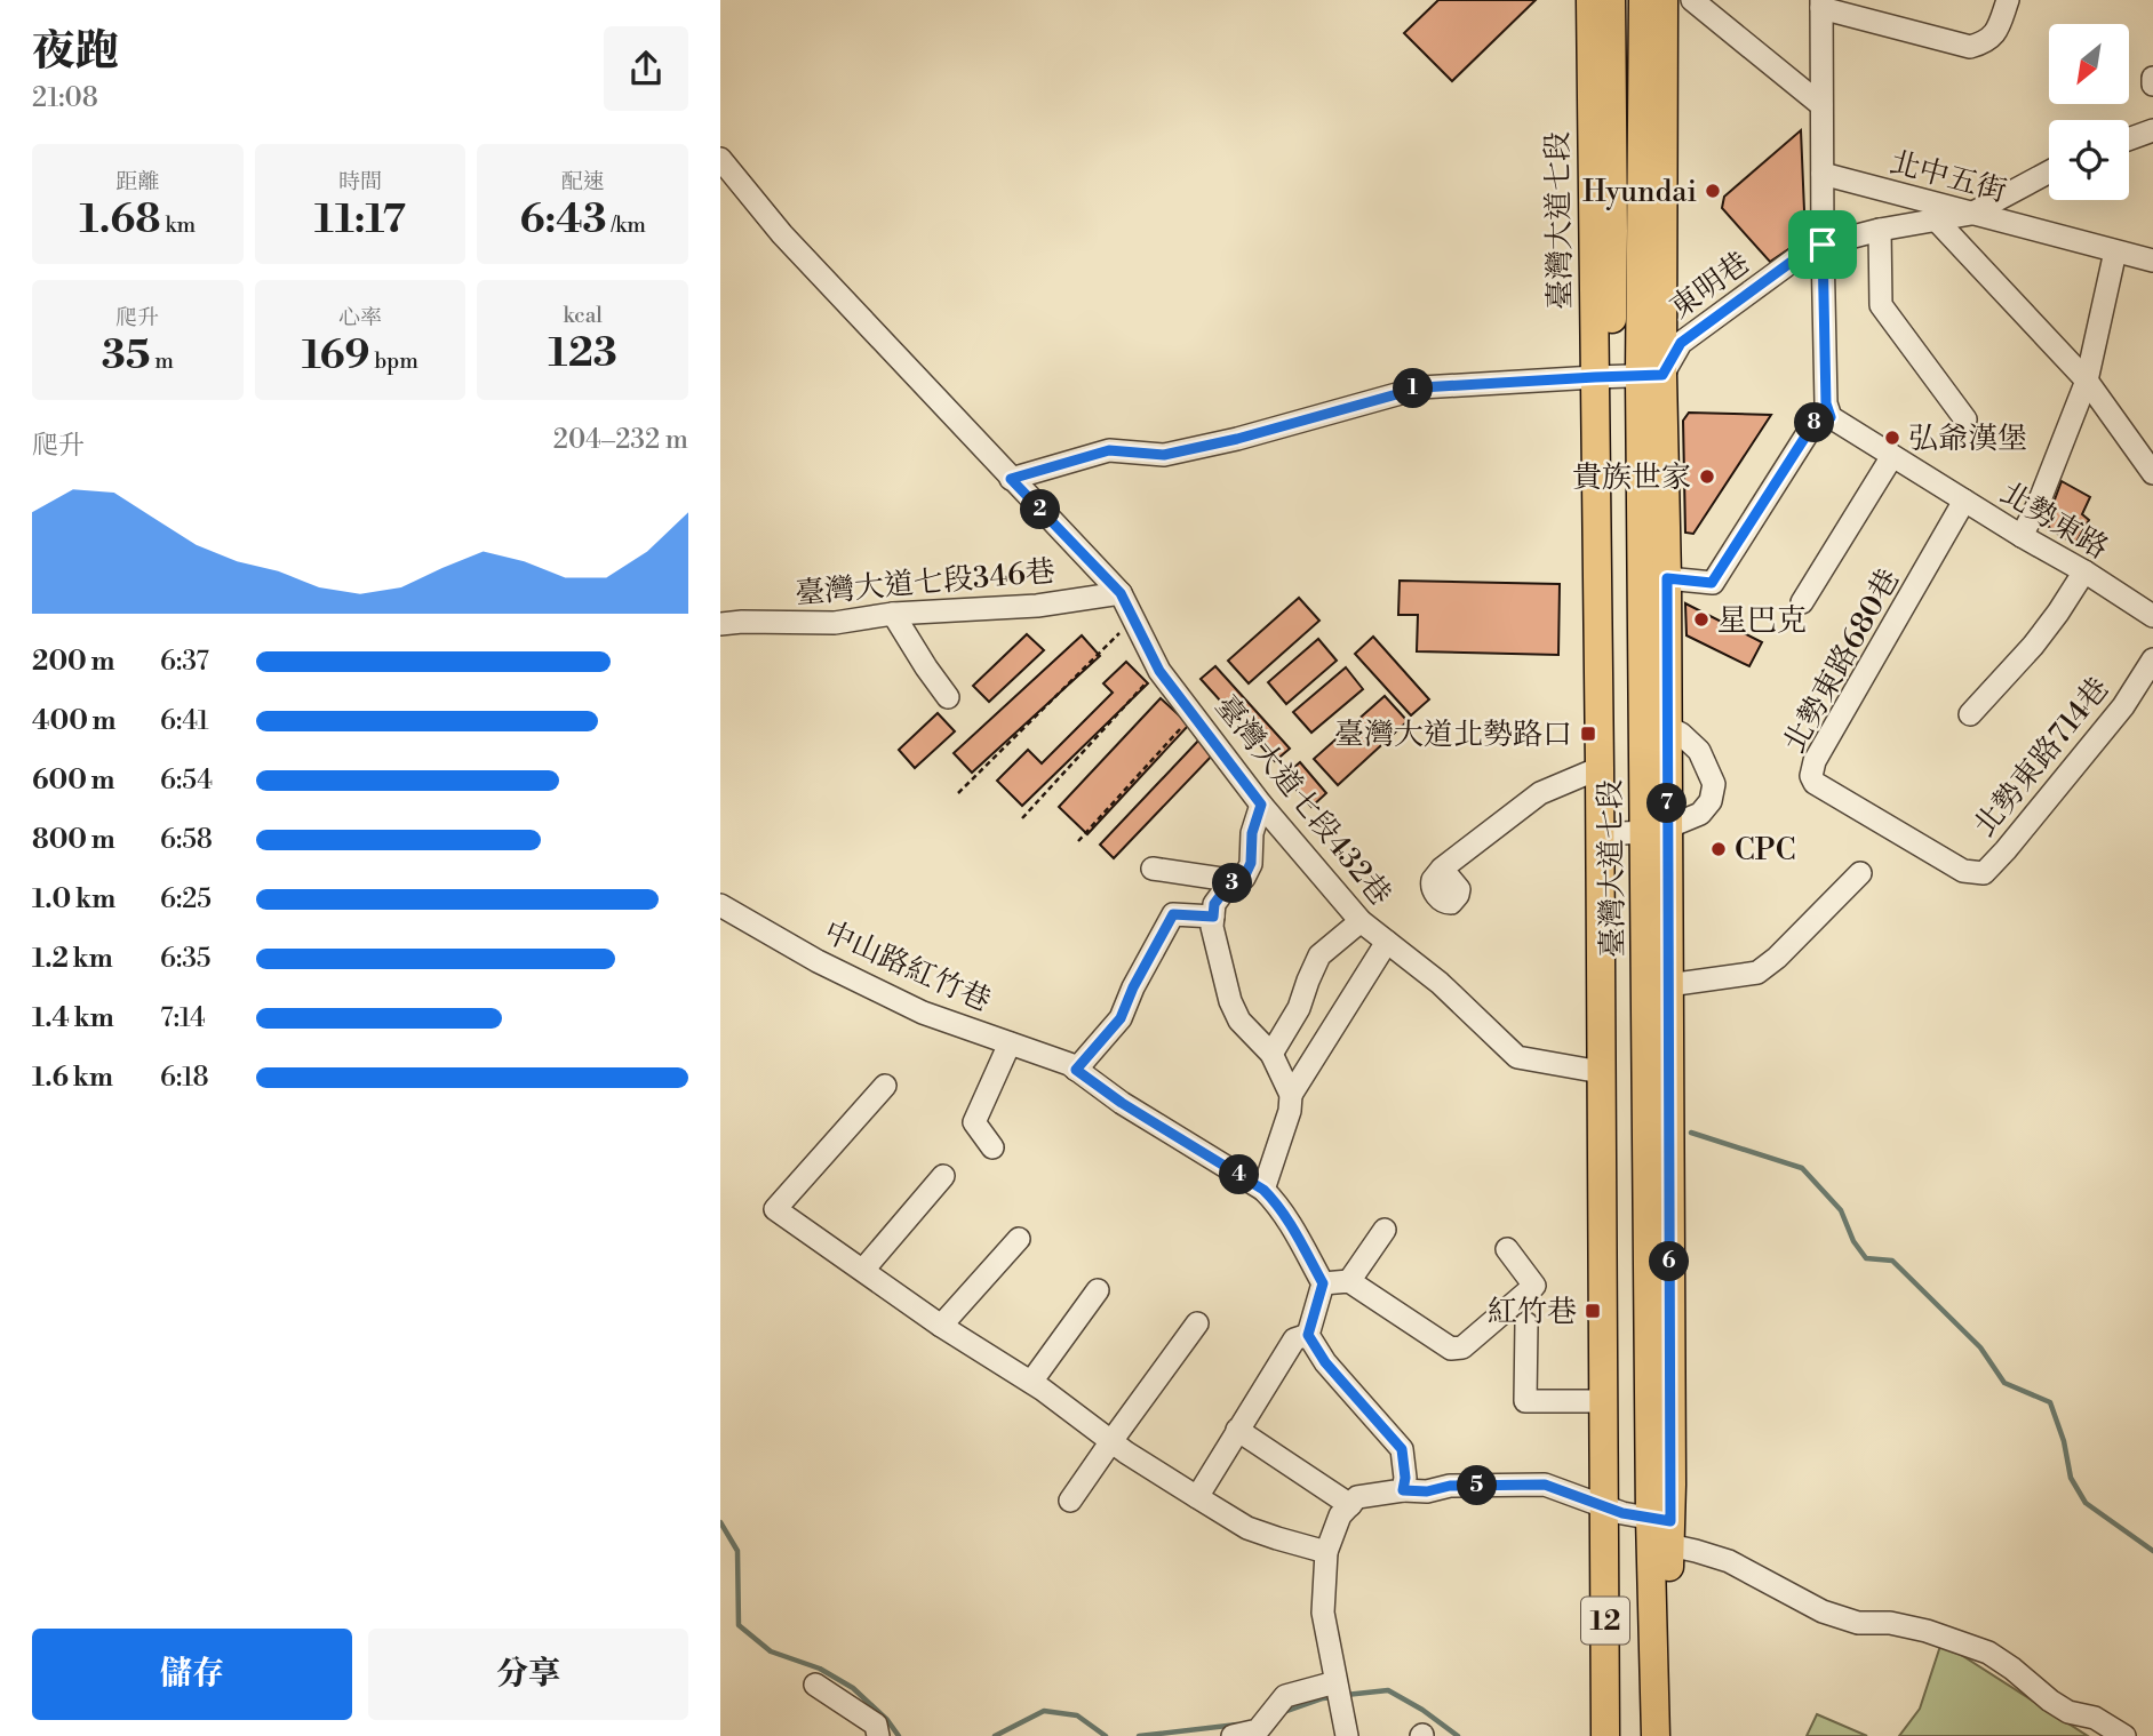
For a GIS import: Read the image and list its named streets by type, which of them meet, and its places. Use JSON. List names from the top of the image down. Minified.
{"streets":{"main road":["臺灣大道七段","12"],"street":["北中五街","東明巷","北勢東路","臺灣大道七段346巷","北勢東路680巷","北勢東路714巷","臺灣大道七段432巷","中山路紅竹巷"]},"crossings":[["北中五街","東明巷"],["臺灣大道七段","東明巷"],["臺灣大道七段","臺灣大道七段432巷"],["北勢東路","北勢東路680巷"],["臺灣大道七段346巷","臺灣大道七段432巷"],["北勢東路680巷","北勢東路714巷"]],"places":{"other":["Hyundai","弘爺漢堡","貴族世家","星巴克","CPC"],"transit":["臺灣大道北勢路口","紅竹巷"]},"north":"bottom left","page":{"heading":["夜跑","21:08"],"stats":[["距離","1.68 km"],["時間","11:17"],["配速","6:43 /km"],["爬升","35 m"],["心率","169 bpm"],["kcal","123"]],"pins":["1","8","2","7","3","4","6","5"],"chart":["爬升","204–232 m"],"list":[{"name":"200 m","note":"6:37"},{"name":"400 m","note":"6:41"},{"name":"600 m","note":"6:54"},{"name":"800 m","note":"6:58"},{"name":"1.0 km","note":"6:25"},{"name":"1.2 km","note":"6:35"},{"name":"1.4 km","note":"7:14"},{"name":"1.6 km","note":"6:18"}],"buttons":["儲存","分享"]}}
